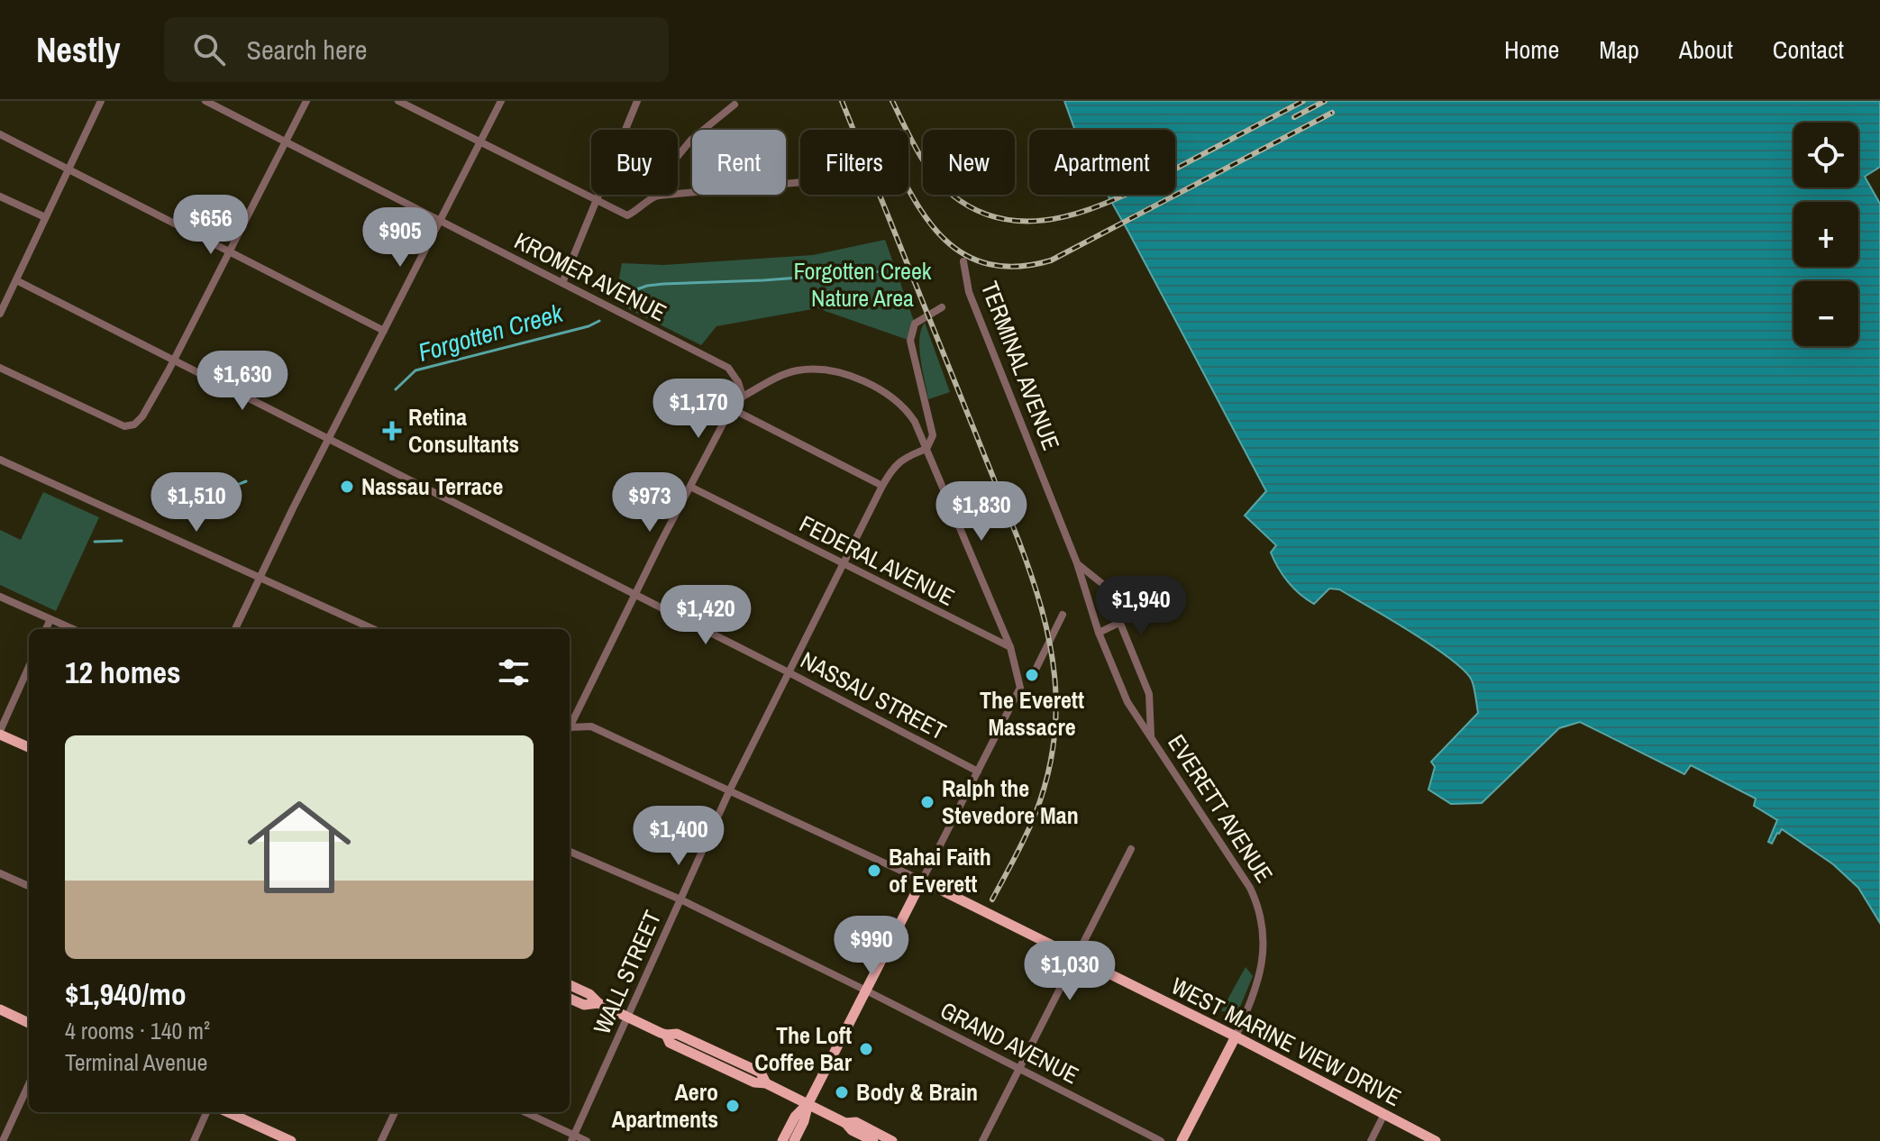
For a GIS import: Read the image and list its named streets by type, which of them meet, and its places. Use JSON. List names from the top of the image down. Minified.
{"streets":{"main road":["EVERETT AVENUE","WEST MARINE VIEW DRIVE"],"street":["KROMER AVENUE","TERMINAL AVENUE","FEDERAL AVENUE","NASSAU STREET","WALL STREET","GRAND AVENUE"]},"crossings":[["TERMINAL AVENUE","EVERETT AVENUE"],["FEDERAL AVENUE","WALL STREET"],["NASSAU STREET","WALL STREET"],["EVERETT AVENUE","WEST MARINE VIEW DRIVE"],["WALL STREET","WEST MARINE VIEW DRIVE"],["WALL STREET","GRAND AVENUE"]],"water":["Forgotten Creek"],"parks":["Forgotten Creek Nature Area"],"places":{"health":["Retina Consultants"],"other":["Nassau Terrace","The Everett Massacre","Ralph the Stevedore Man","Bahai Faith of Everett","The Loft Coffee Bar","Body & Brain","Aero Apartments"]},"page":{"header":"Nestly","search":"Search here","nav":["Home","Map","About","Contact"],"map_buttons":["+","−"],"chip":["Buy","Rent","Filters","New","Apartment"],"price":["$656","$905","$1,630","$1,170","$1,510","$973","$1,830","$1,940","$1,420","$1,400","$990","$1,030"],"heading":"12 homes","list":[{"name":"$1,940/mo","note":"4 rooms · 140 m² · Terminal Avenue"}]}}
